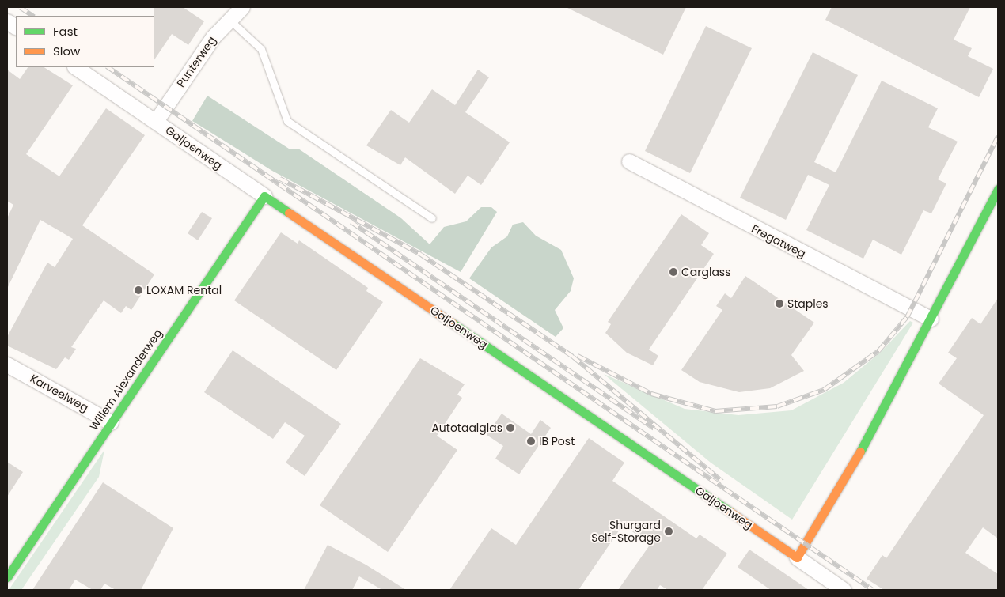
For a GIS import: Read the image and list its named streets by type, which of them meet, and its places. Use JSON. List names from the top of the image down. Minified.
{"streets":{"street":["Punterweg","Galjoenweg","Fregatweg","Willem Alexanderweg","Karveelweg"]},"crossings":[["Punterweg","Galjoenweg"],["Galjoenweg","Willem Alexanderweg"],["Willem Alexanderweg","Karveelweg"]],"places":["Carglass","LOXAM Rental","Staples","Autotaalglas","IB Post","Shurgard Self-Storage"],"legend":["Fast","Slow"]}
